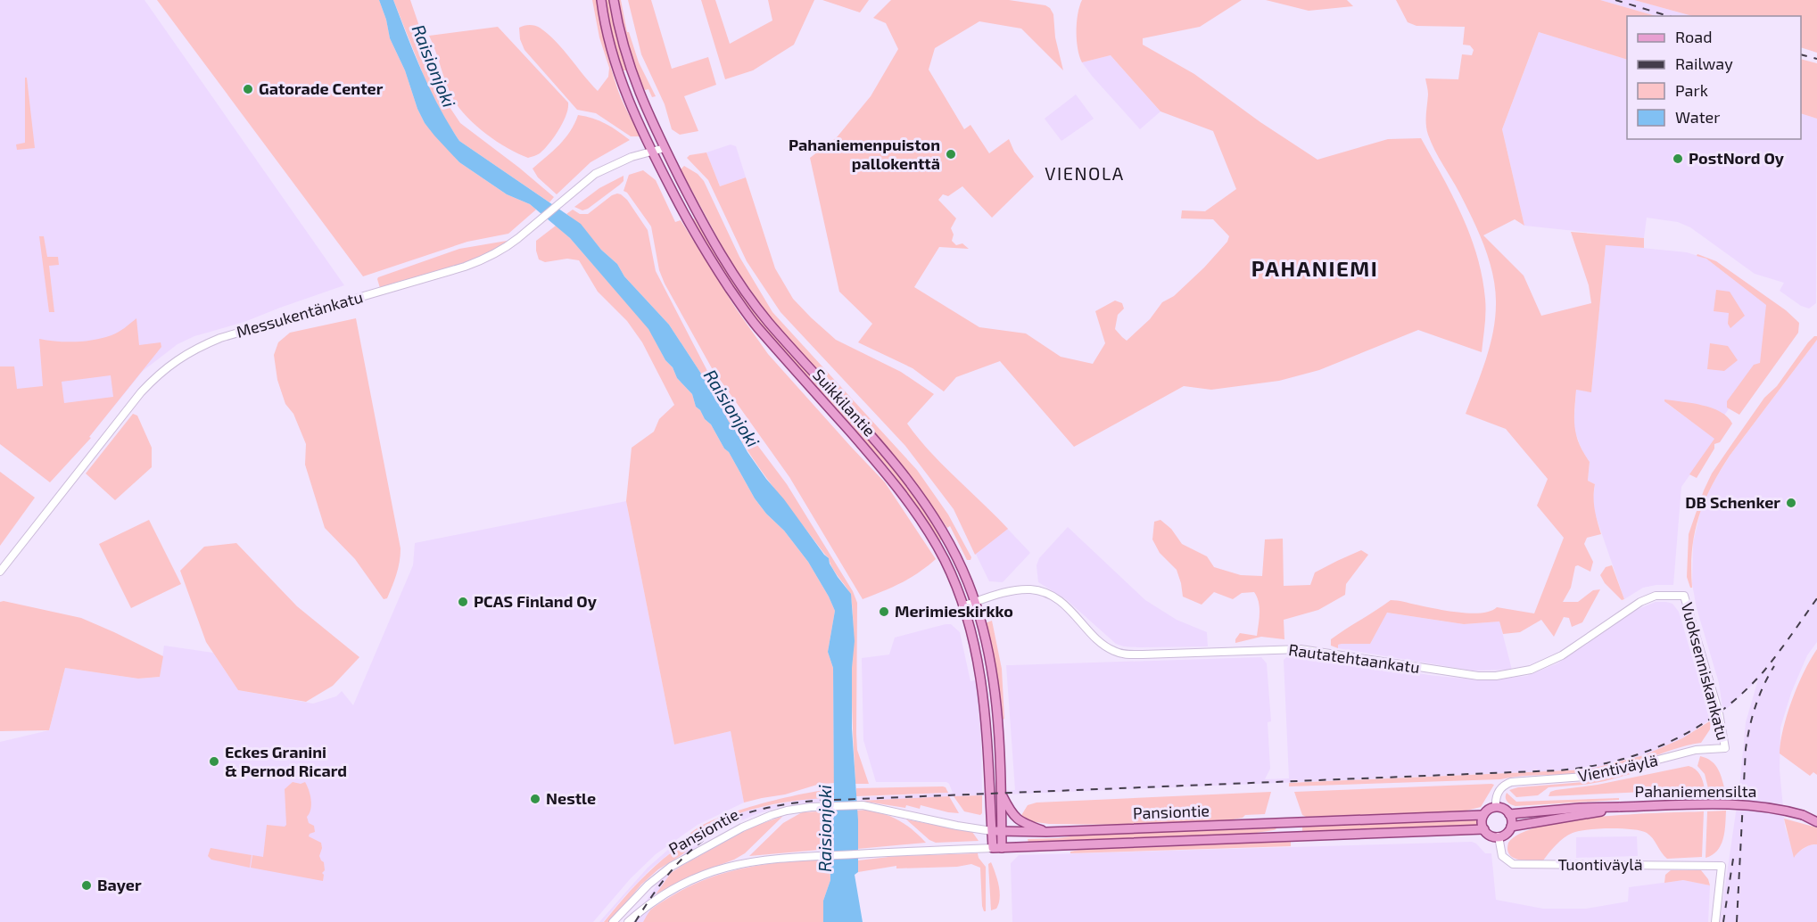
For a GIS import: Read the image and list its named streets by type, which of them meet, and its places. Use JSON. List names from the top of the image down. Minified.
{"streets":{"main road":["Suikkilantie","Pahaniemensilta","Pansiontie"],"street":["Messukentänkatu","Rautatehtaankatu","Vuoksenniskankatu","Vientiväylä","Tuontiväylä"]},"crossings":[["Messukentänkatu","Suikkilantie"],["Suikkilantie","Rautatehtaankatu"],["Suikkilantie","Pansiontie"],["Rautatehtaankatu","Vuoksenniskankatu"],["Vuoksenniskankatu","Vientiväylä"],["Vientiväylä","Pansiontie"],["Vientiväylä","Tuontiväylä"],["Pansiontie","Tuontiväylä"]],"districts":["VIENOLA","PAHANIEMI"],"water":["Raisionjoki"],"places":["Gatorade Center","Pahaniemenpuiston pallokenttä","PostNord Oy","DB Schenker","PCAS Finland Oy","Merimieskirkko","Eckes Granini & Pernod Ricard","Nestle","Bayer"],"legend":["Road","Railway","Park","Water"]}
